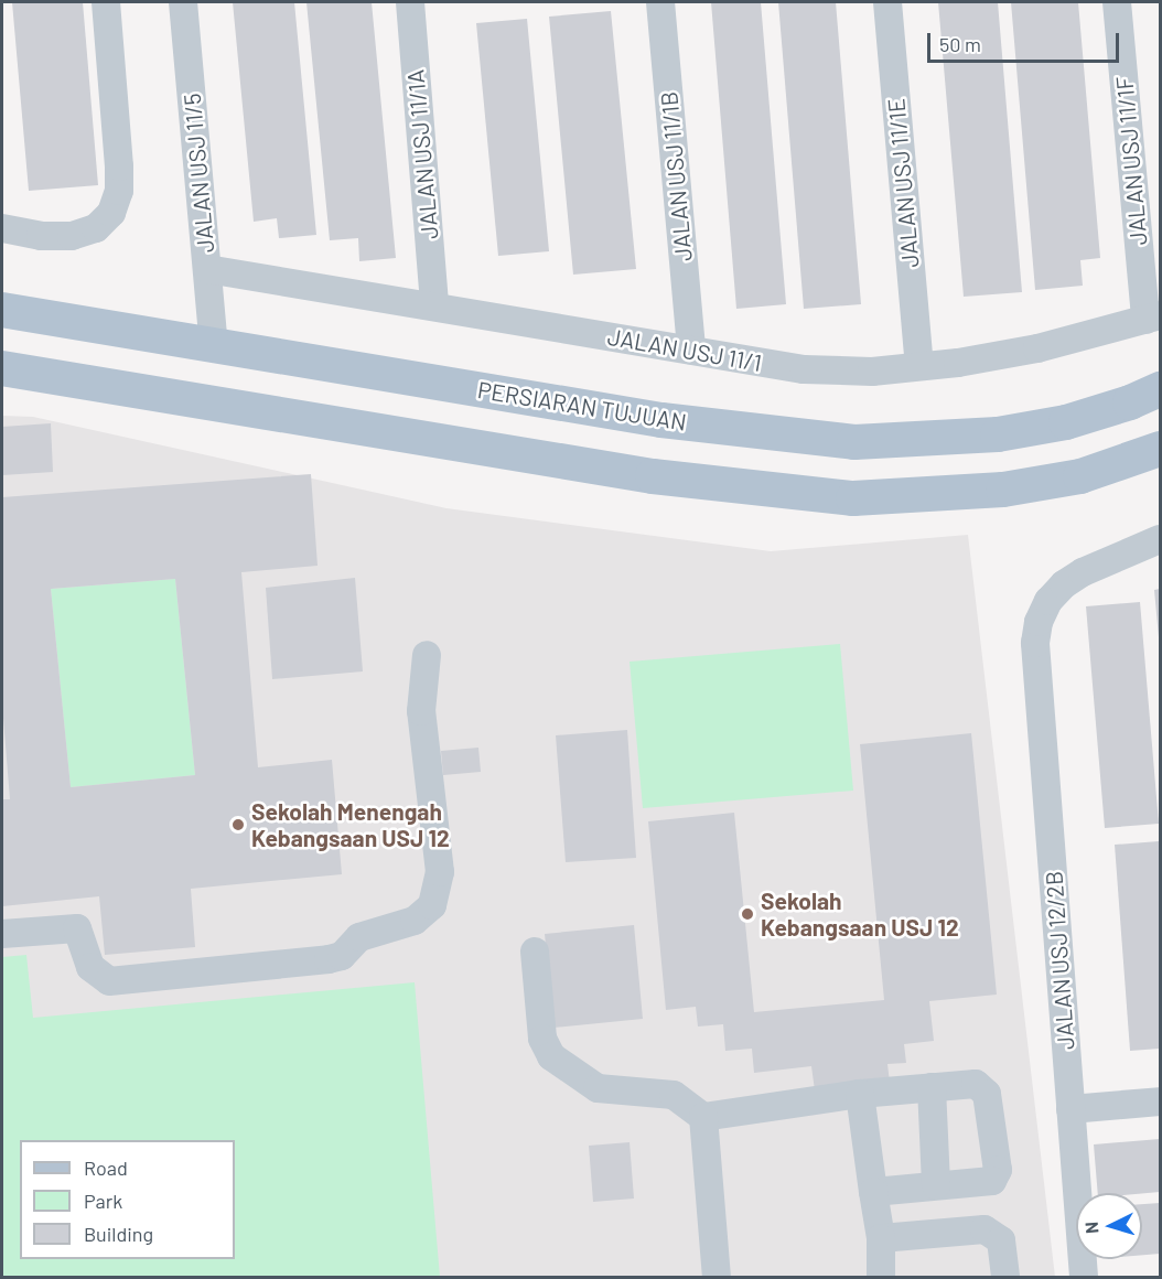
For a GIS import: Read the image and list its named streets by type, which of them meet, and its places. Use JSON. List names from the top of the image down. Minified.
{"streets":{"main road":["PERSIARAN TUJUAN"],"street":["JALAN USJ 11/1A","JALAN USJ 11/1F","JALAN USJ 11/5","JALAN USJ 11/1B","JALAN USJ 11/1E","JALAN USJ 11/1","JALAN USJ 12/2B"]},"crossings":[["JALAN USJ 11/1A","JALAN USJ 11/1"],["JALAN USJ 11/1F","JALAN USJ 11/1"],["JALAN USJ 11/5","JALAN USJ 11/1"],["JALAN USJ 11/5","PERSIARAN TUJUAN"],["JALAN USJ 11/1B","JALAN USJ 11/1"],["JALAN USJ 11/1E","JALAN USJ 11/1"]],"places":["Sekolah Menengah Kebangsaan USJ 12","Sekolah Kebangsaan USJ 12"],"legend":["Road","Park","Building"],"scale_bar":"50 m","north":"left"}
